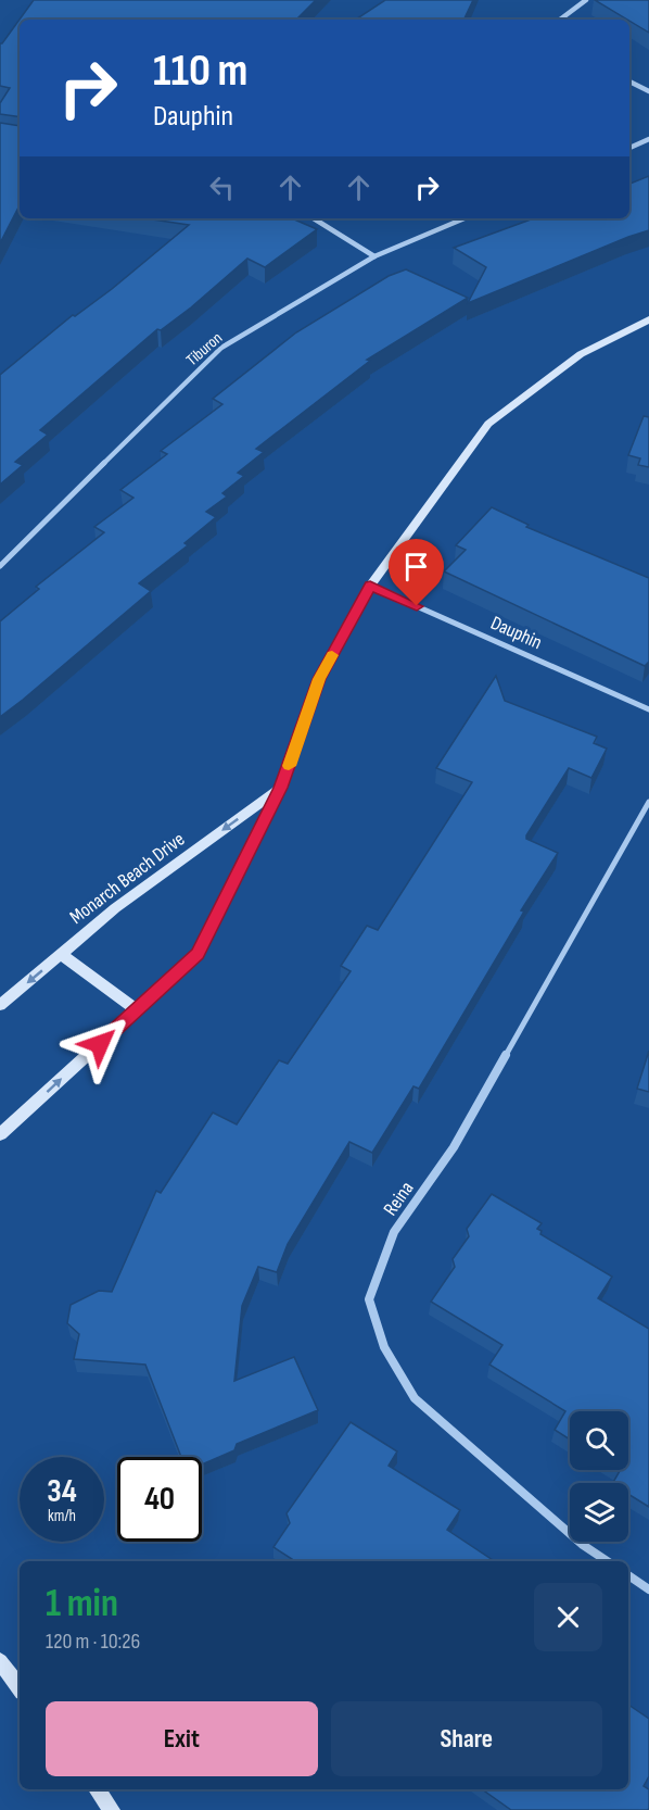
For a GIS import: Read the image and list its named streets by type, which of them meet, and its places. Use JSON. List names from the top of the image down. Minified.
{"streets":{"street":["Tiburon","Dauphin","Monarch Beach Drive","Reina"]},"page":{"turn":["110 m","Dauphin"],"speed":"34 km/h","limit":"40","heading":["1 min","120 m · 10:26"],"buttons":["Exit","Share"]}}
